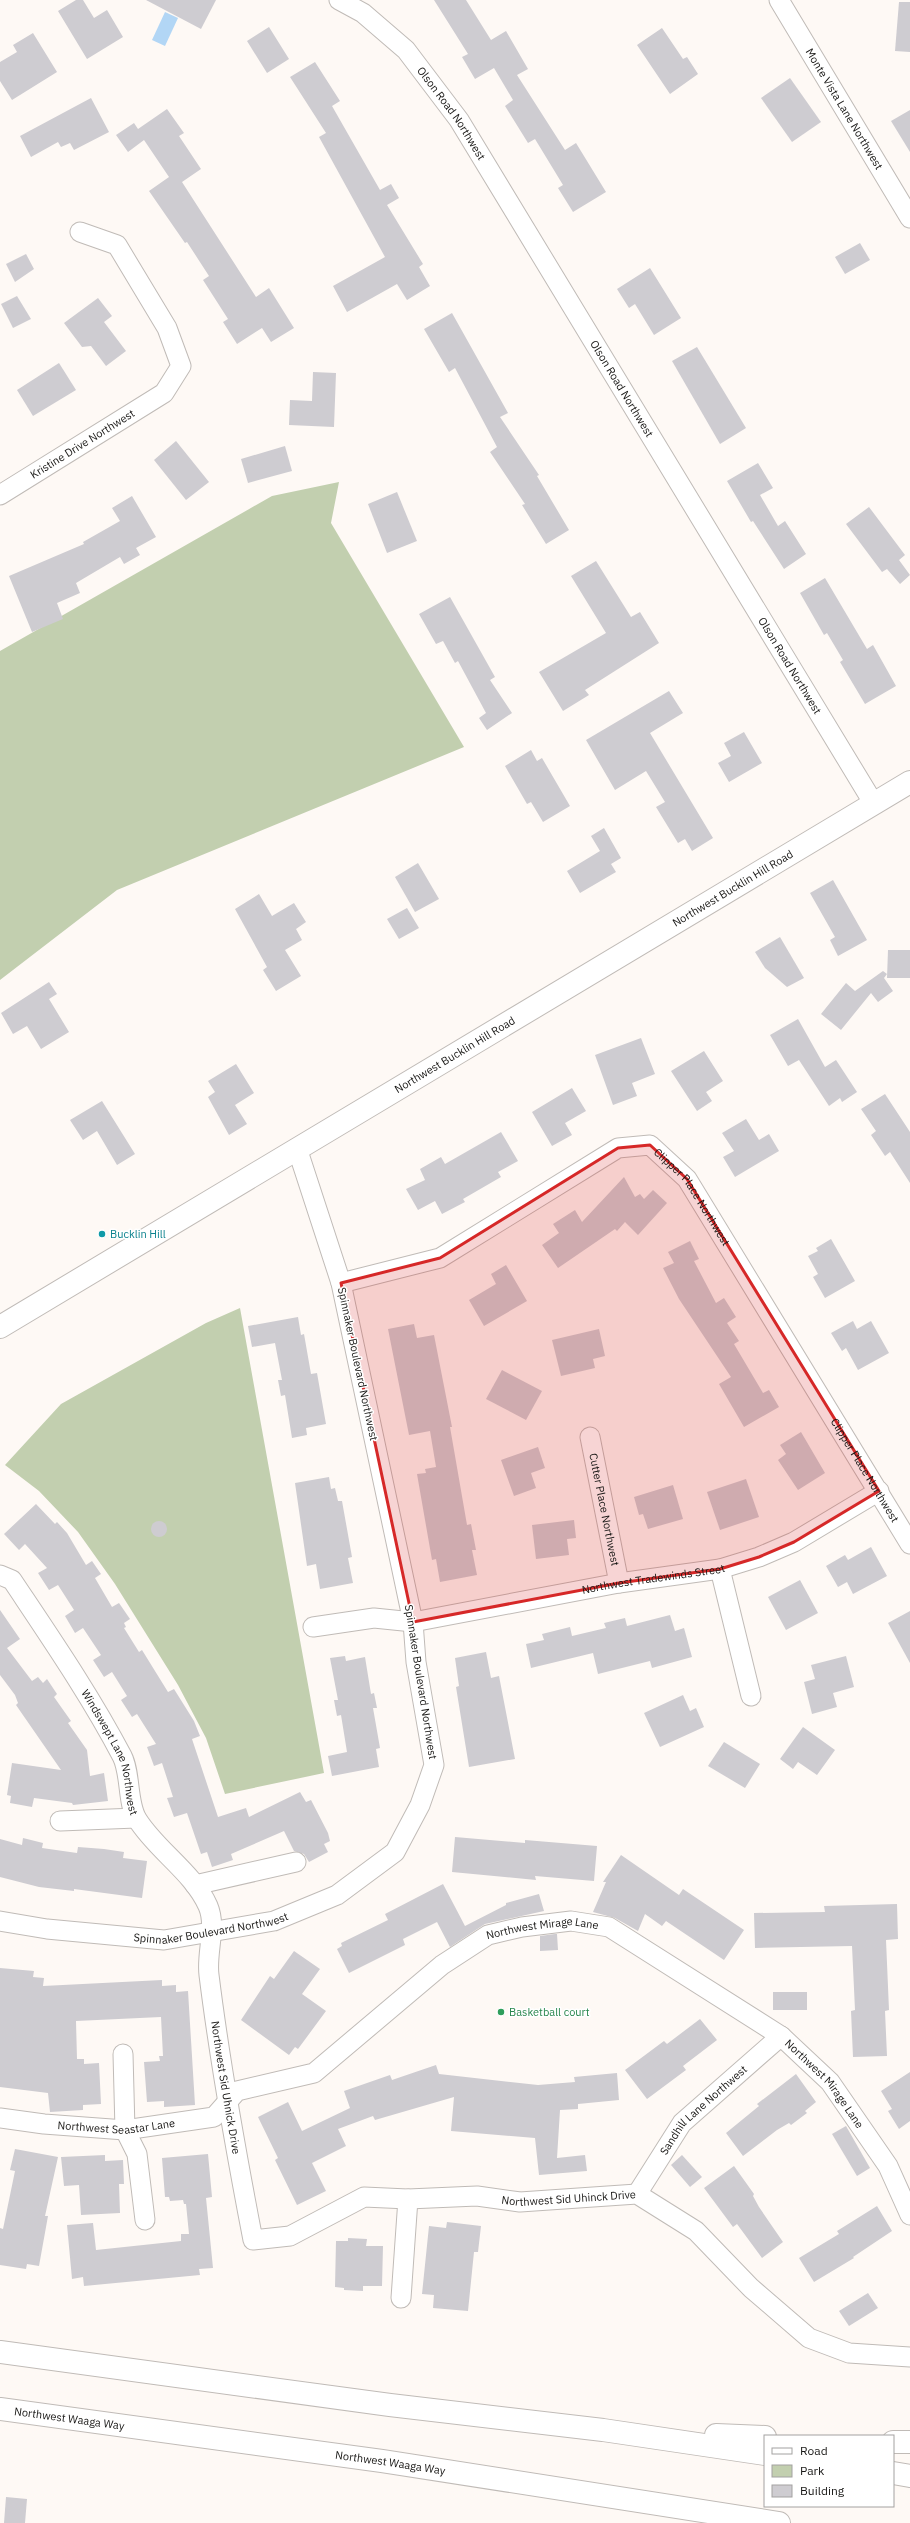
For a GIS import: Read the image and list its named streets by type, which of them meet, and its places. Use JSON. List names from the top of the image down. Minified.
{"streets":{"main road":["Northwest Bucklin Hill Road","Northwest Waaga Way"],"street":["Monte Vista Lane Northwest","Olson Road Northwest","Kristine Drive Northwest","Clipper Place Northwest","Spinnaker Boulevard Northwest","Cutter Place Northwest","Northwest Tradewinds Street","Windswept Lane Northwest","Northwest Mirage Lane","Northwest Sid Uhnick Drive","Sandhill Lane Northwest","Northwest Seastar Lane","Northwest Sid Uhinck Drive"]},"crossings":[["Olson Road Northwest","Northwest Bucklin Hill Road"],["Northwest Bucklin Hill Road","Spinnaker Boulevard Northwest"],["Clipper Place Northwest","Spinnaker Boulevard Northwest"],["Clipper Place Northwest","Northwest Tradewinds Street"],["Spinnaker Boulevard Northwest","Northwest Tradewinds Street"],["Spinnaker Boulevard Northwest","Windswept Lane Northwest"],["Spinnaker Boulevard Northwest","Northwest Sid Uhnick Drive"],["Cutter Place Northwest","Northwest Tradewinds Street"],["Windswept Lane Northwest","Northwest Sid Uhnick Drive"],["Northwest Mirage Lane","Northwest Sid Uhnick Drive"],["Northwest Mirage Lane","Sandhill Lane Northwest"],["Northwest Mirage Lane","Northwest Seastar Lane"],["Northwest Sid Uhnick Drive","Northwest Seastar Lane"],["Northwest Sid Uhnick Drive","Northwest Sid Uhinck Drive"],["Sandhill Lane Northwest","Northwest Sid Uhinck Drive"]],"places":["Bucklin Hill","Basketball court"],"legend":["Road","Park","Building"]}
